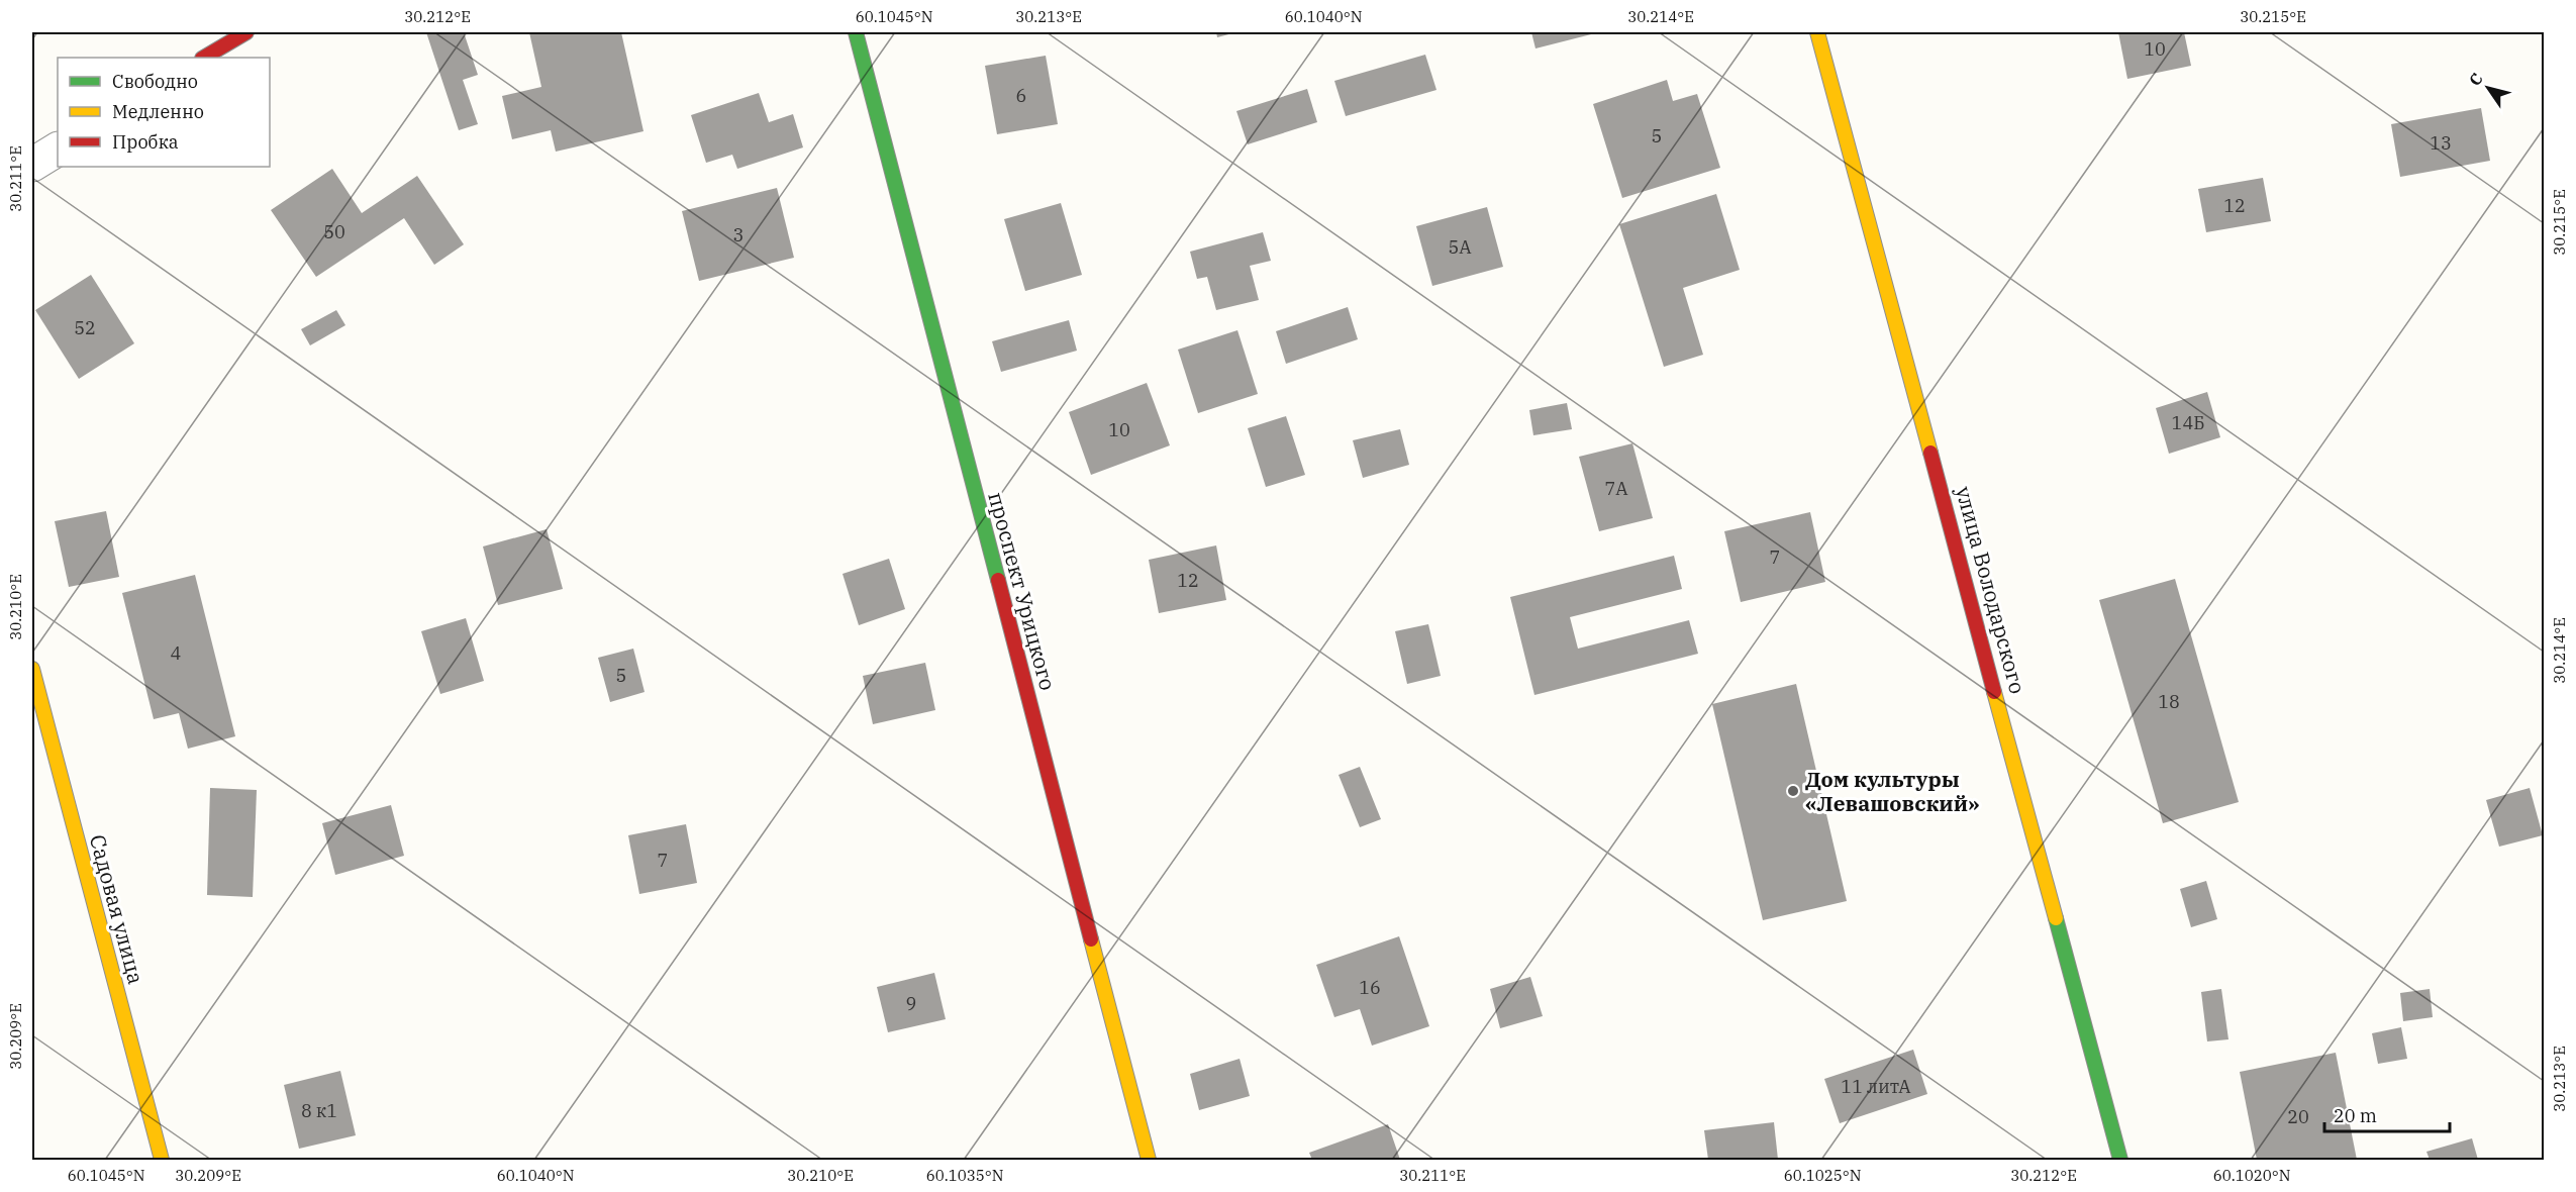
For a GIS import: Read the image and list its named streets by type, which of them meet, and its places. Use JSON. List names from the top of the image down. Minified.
{"streets":{"street":["улица Володарского","проспект Урицкого","Садовая улица"]},"places":["Дом культуры «Левашовский»"],"house_numbers":["10","6","5","13","12","50","3","5А","52","14Б","10","7А","7","12","4","5","18","7","16","9","11 литА","8 к1","20"],"legend":["Свободно","Медленно","Пробка"],"scale_bar":"20 m","north":"top left","coordinates":["30.212°E","60.1045°N","30.213°E","60.1040°N","30.214°E","30.215°E","30.211°E","30.210°E","30.209°E","60.1035°N","60.1025°N","60.1020°N"]}
